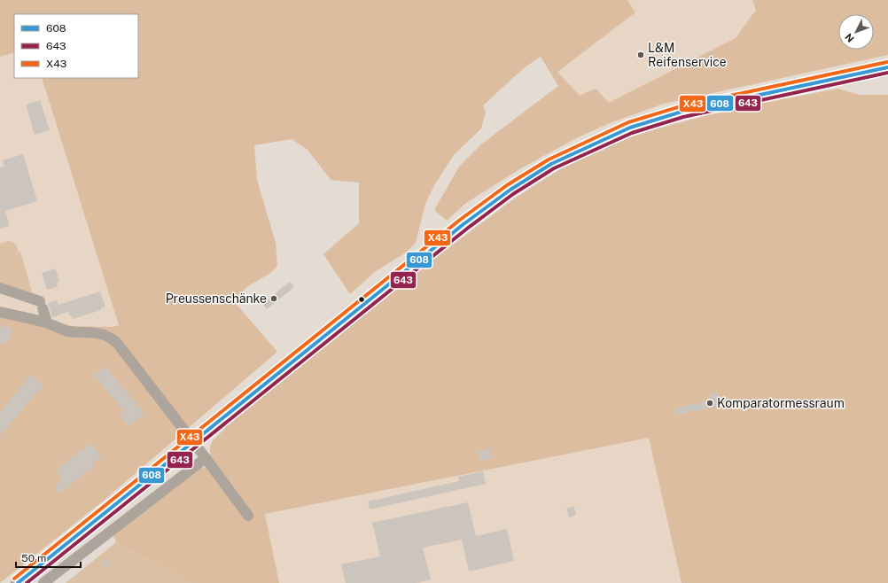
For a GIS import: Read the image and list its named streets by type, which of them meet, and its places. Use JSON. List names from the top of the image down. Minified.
{"places":["L&M Reifenservice","Preussenschänke","Komparatormessraum"],"lines":["transit line X43","transit line 608","transit line 643"],"legend":["608","643","X43"],"scale_bar":"50 m","north":"bottom left"}
